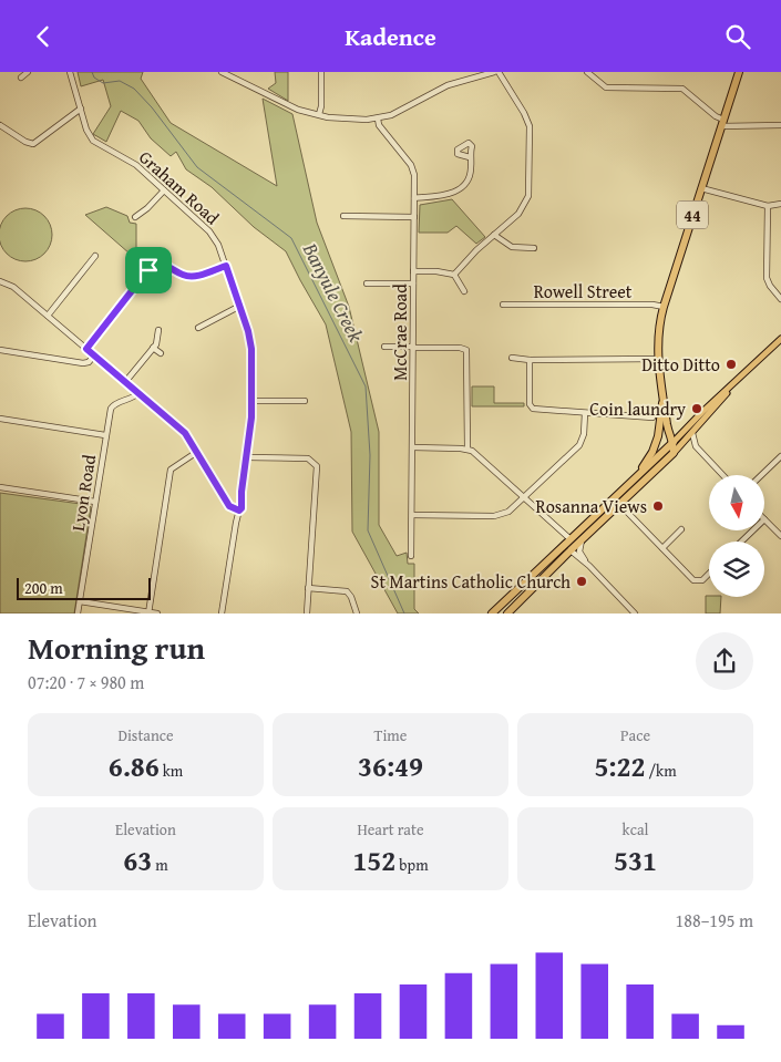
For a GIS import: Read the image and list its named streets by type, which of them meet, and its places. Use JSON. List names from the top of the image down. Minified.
{"streets":{"highway":["44"],"street":["Graham Road","Rowell Street","McCrae Road","Lyon Road"]},"crossings":[["44","Rowell Street"]],"water":["Banyule Creek"],"places":["Ditto Ditto","Coin laundry","Rosanna Views","St Martins Catholic Church"],"scale_bar":"200 m","north":"bottom","page":{"header":"Kadence","scale":"200 m","heading":["Morning run","07:20 · 7 × 980 m"],"stats":[["Distance","6.86 km"],["Time","36:49"],["Pace","5:22 /km"],["Elevation","63 m"],["Heart rate","152 bpm"],["kcal","531"]],"chart":["Elevation","188–195 m"]}}
